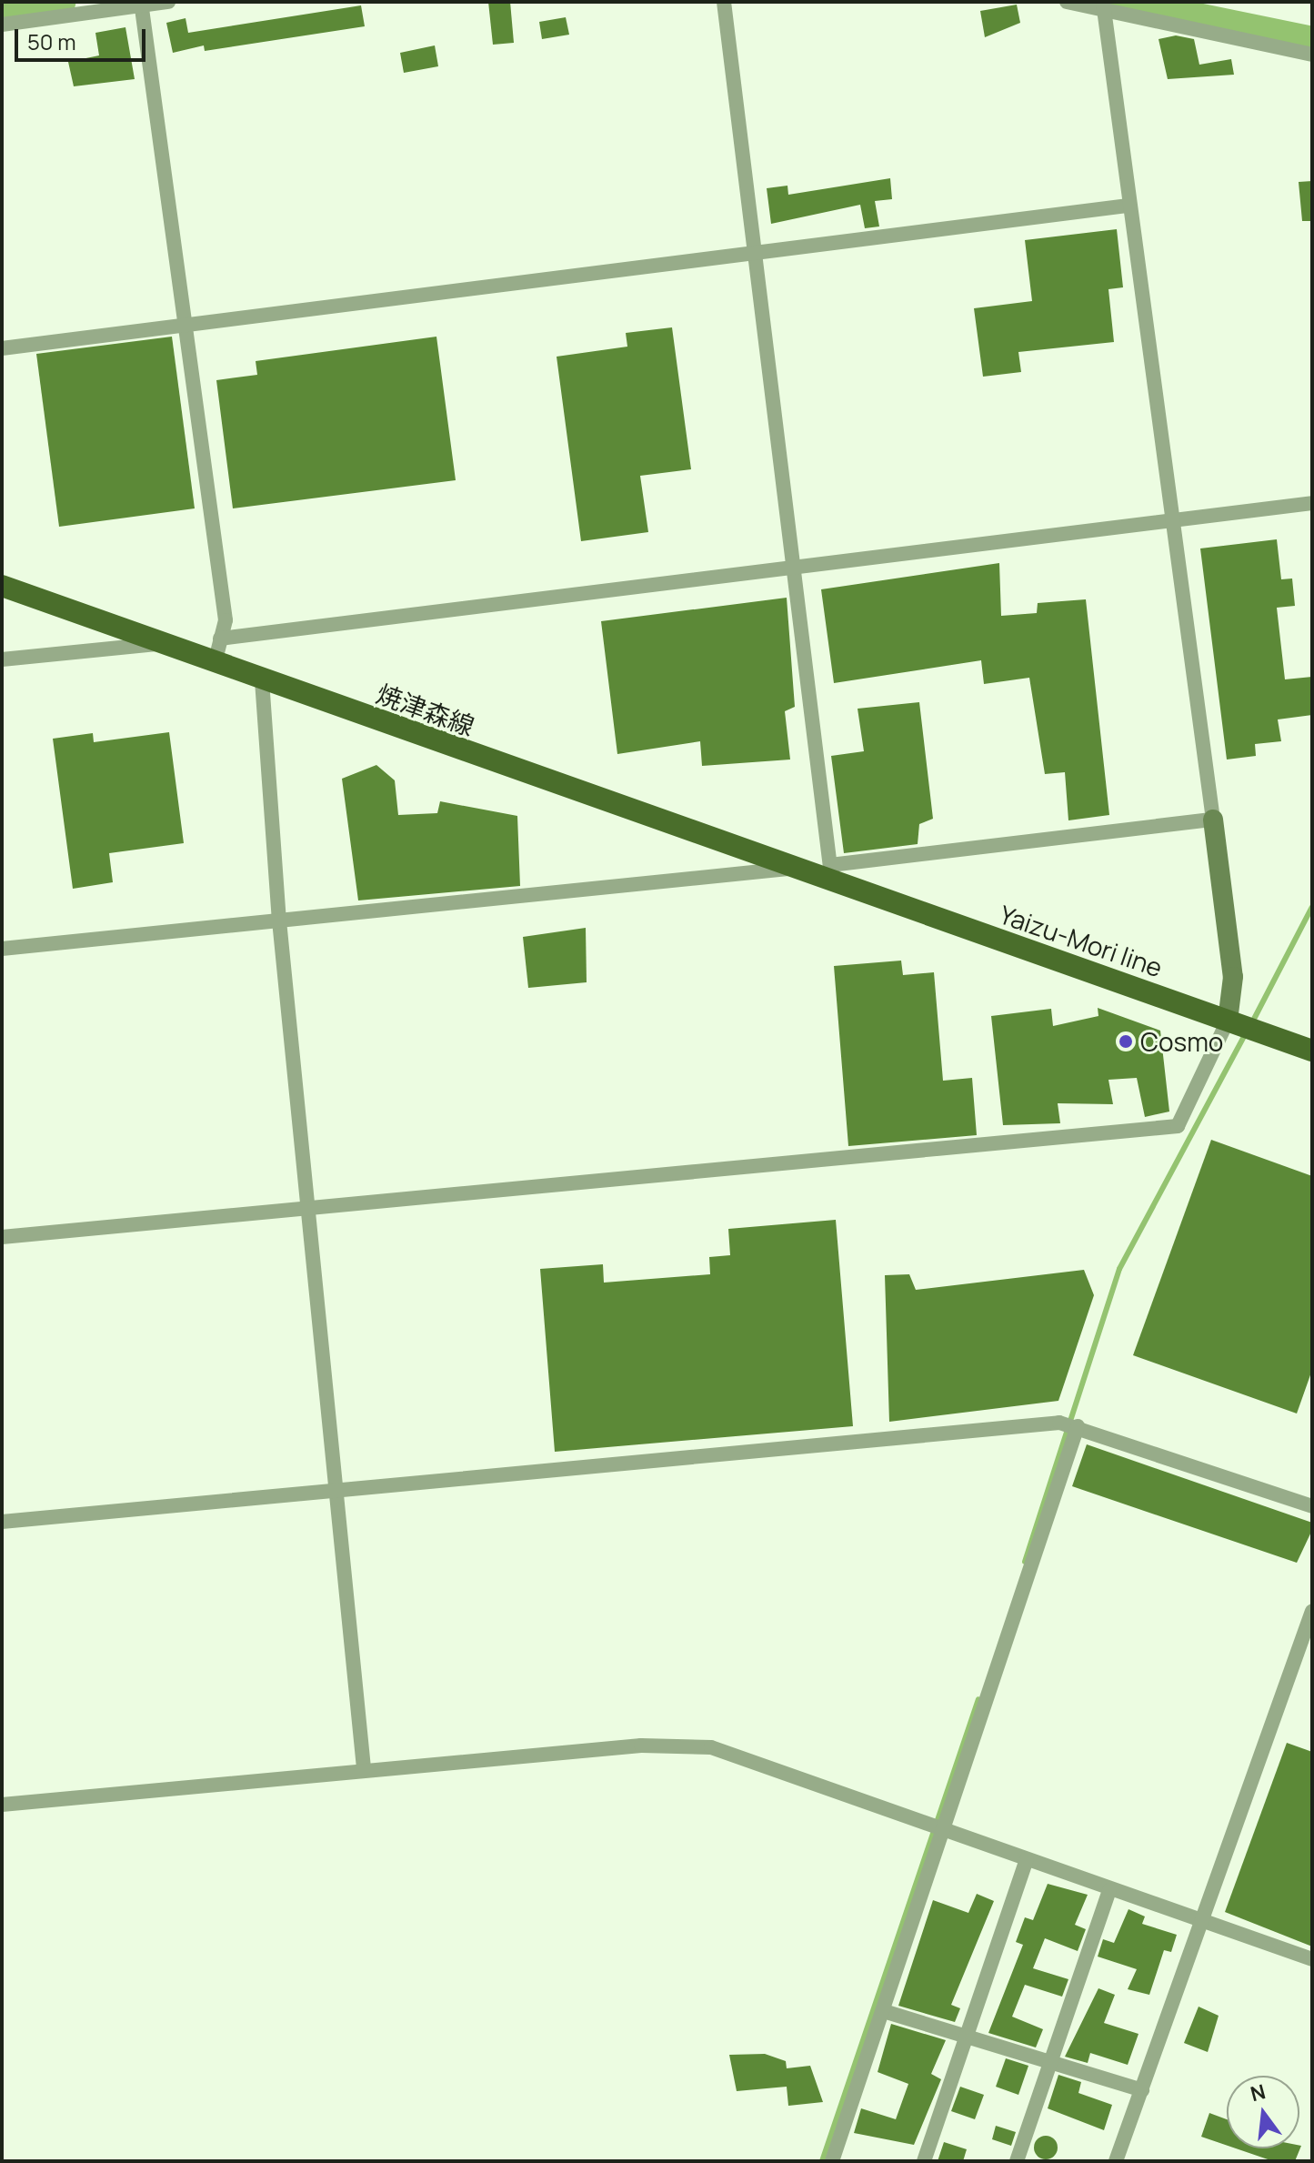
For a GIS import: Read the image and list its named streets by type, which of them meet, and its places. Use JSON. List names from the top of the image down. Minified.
{"streets":{"main road":["焼津森線","Yaizu-Mori line"]},"crossings":[["焼津森線","Yaizu-Mori line"]],"places":["Cosmo"],"scale_bar":"50 m","north":"top"}
